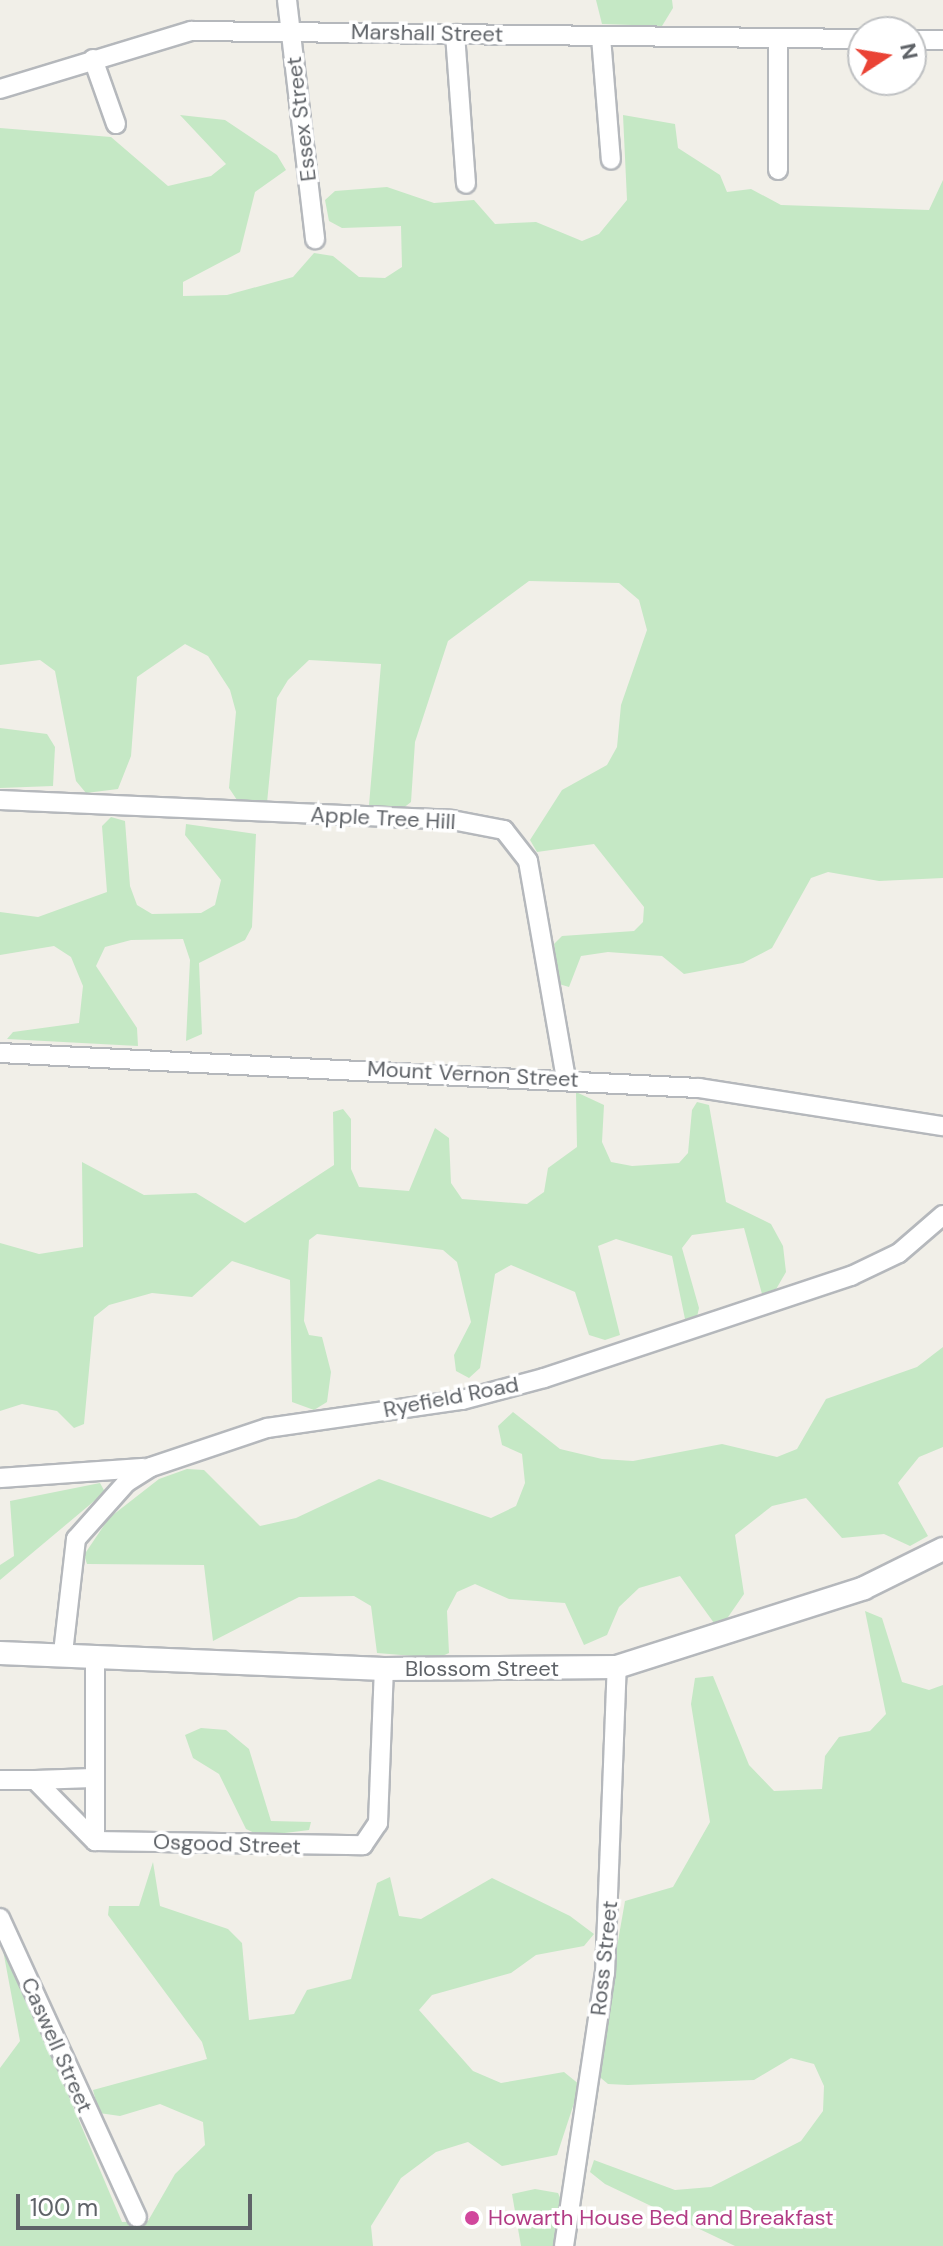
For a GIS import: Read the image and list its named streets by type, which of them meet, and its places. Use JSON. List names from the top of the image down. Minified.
{"streets":{"street":["Marshall Street","Essex Street","Apple Tree Hill","Mount Vernon Street","Ryefield Road","Blossom Street","Osgood Street","Ross Street","Caswell Street"]},"crossings":[["Marshall Street","Essex Street"],["Apple Tree Hill","Mount Vernon Street"],["Ryefield Road","Blossom Street"],["Blossom Street","Osgood Street"],["Blossom Street","Ross Street"]],"places":["Howarth House Bed and Breakfast"],"scale_bar":"100 m","north":"right"}
